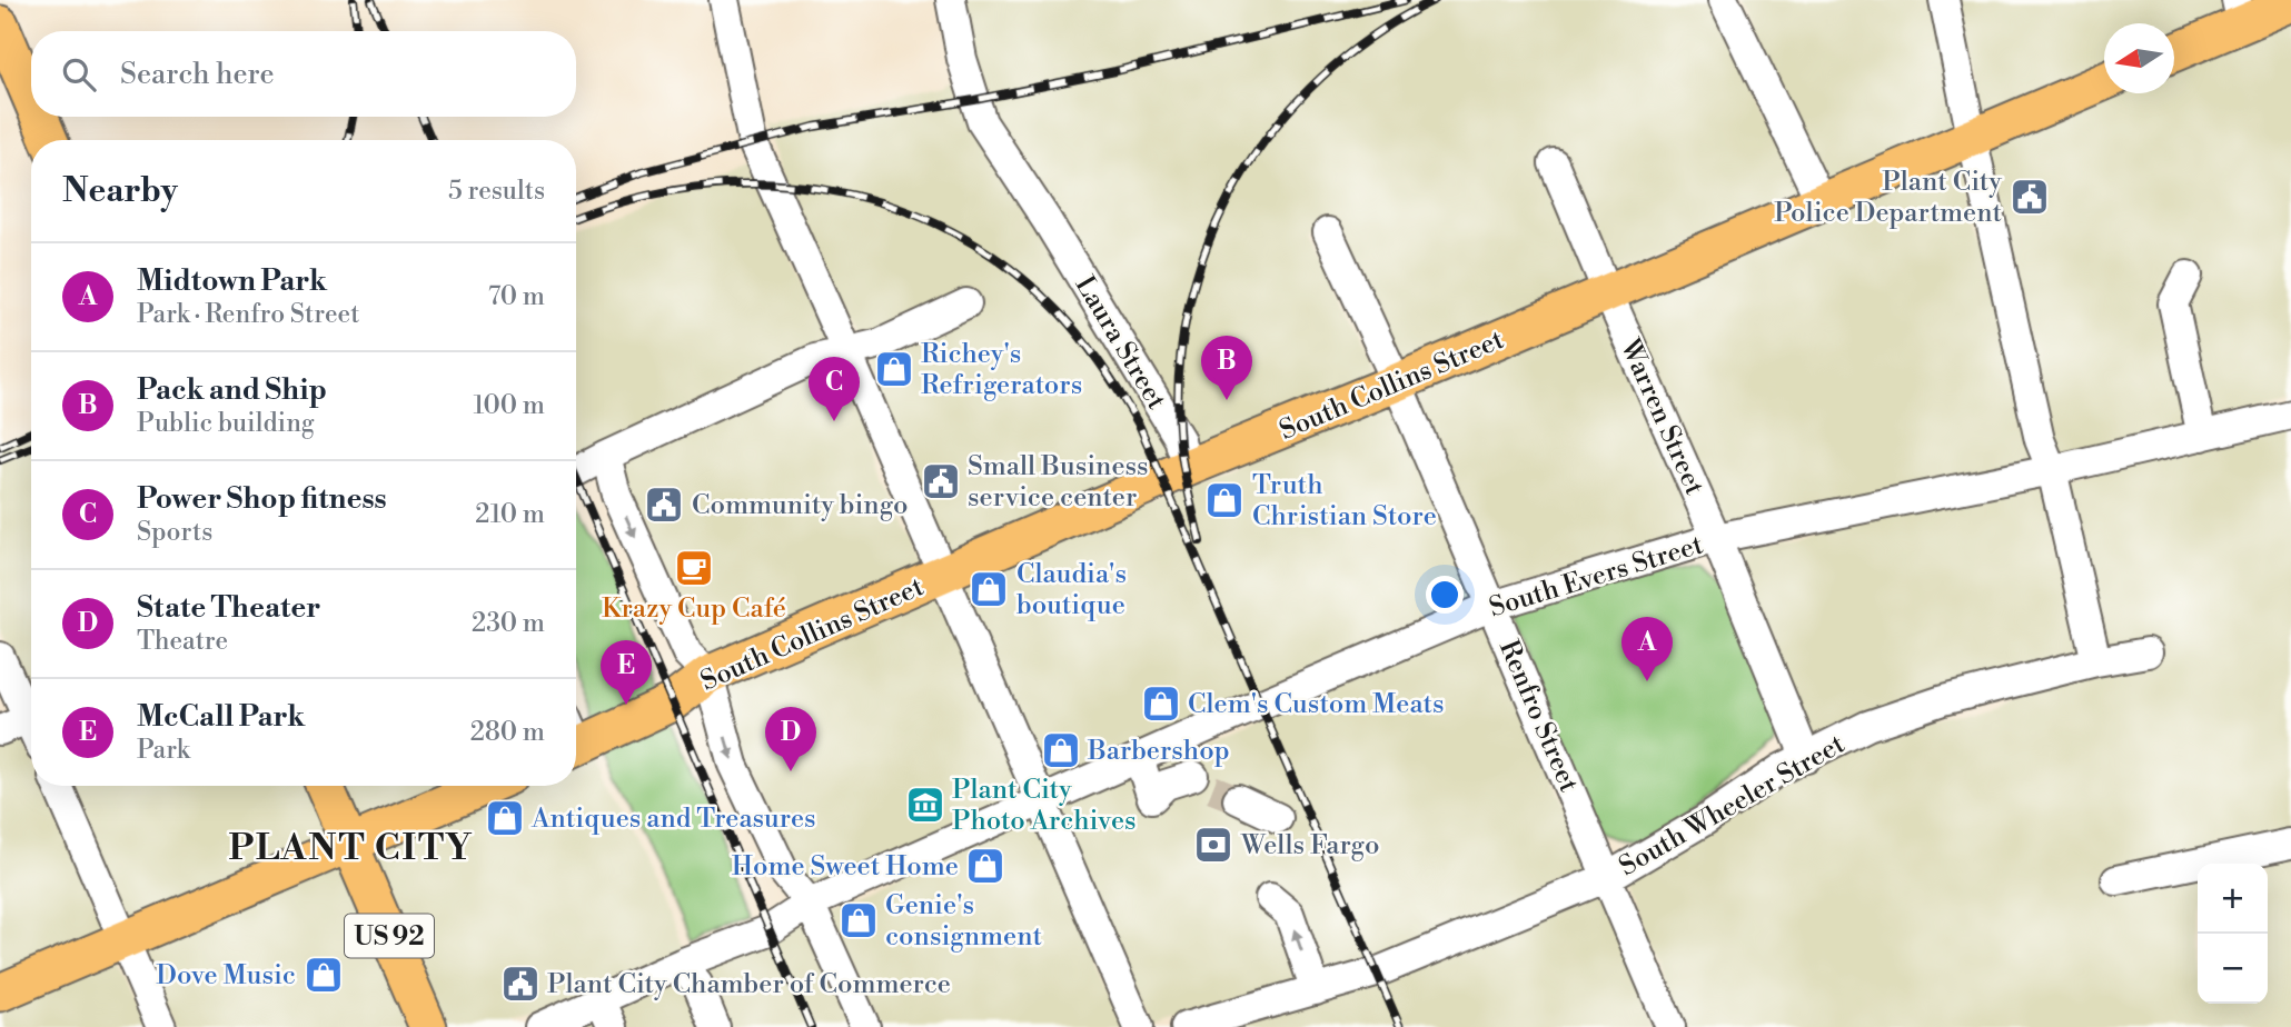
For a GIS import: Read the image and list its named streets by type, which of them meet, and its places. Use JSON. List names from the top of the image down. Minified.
{"streets":{"main road":["South Collins Street","US 92"],"street":["Laura Street","Warren Street","South Evers Street","Renfro Street","South Wheeler Street"]},"crossings":[["Laura Street","South Collins Street"],["South Collins Street","Warren Street"],["South Collins Street","Renfro Street"],["Warren Street","South Evers Street"],["Warren Street","South Wheeler Street"],["South Evers Street","Renfro Street"],["Renfro Street","South Wheeler Street"]],"districts":["PLANT CITY"],"places":{"public building":["Plant City Police Department","Small Business service center","Community bingo","Plant City Chamber of Commerce"],"shop":["Richey's Refrigerators","Truth Christian Store","Claudia's boutique","Clem's Custom Meats","Barbershop","Antiques and Treasures","Home Sweet Home","Genie's consignment","Dove Music"],"cafe":["Krazy Cup Café"],"museum":["Plant City Photo Archives"],"bank":["Wells Fargo"]},"north":"left","page":{"search":"Search here","heading":["Nearby","5 results"],"list":[{"mark":"A","name":"Midtown Park","note":"Park · Renfro Street","value":"70 m"},{"mark":"B","name":"Pack and Ship","note":"Public building","value":"100 m"},{"mark":"C","name":"Power Shop fitness","note":"Sports","value":"210 m"},{"mark":"D","name":"State Theater","note":"Theatre","value":"230 m"},{"mark":"E","name":"McCall Park","note":"Park","value":"280 m"}],"pins":["B","C","A","E","D"],"map_buttons":["+","−"]}}
